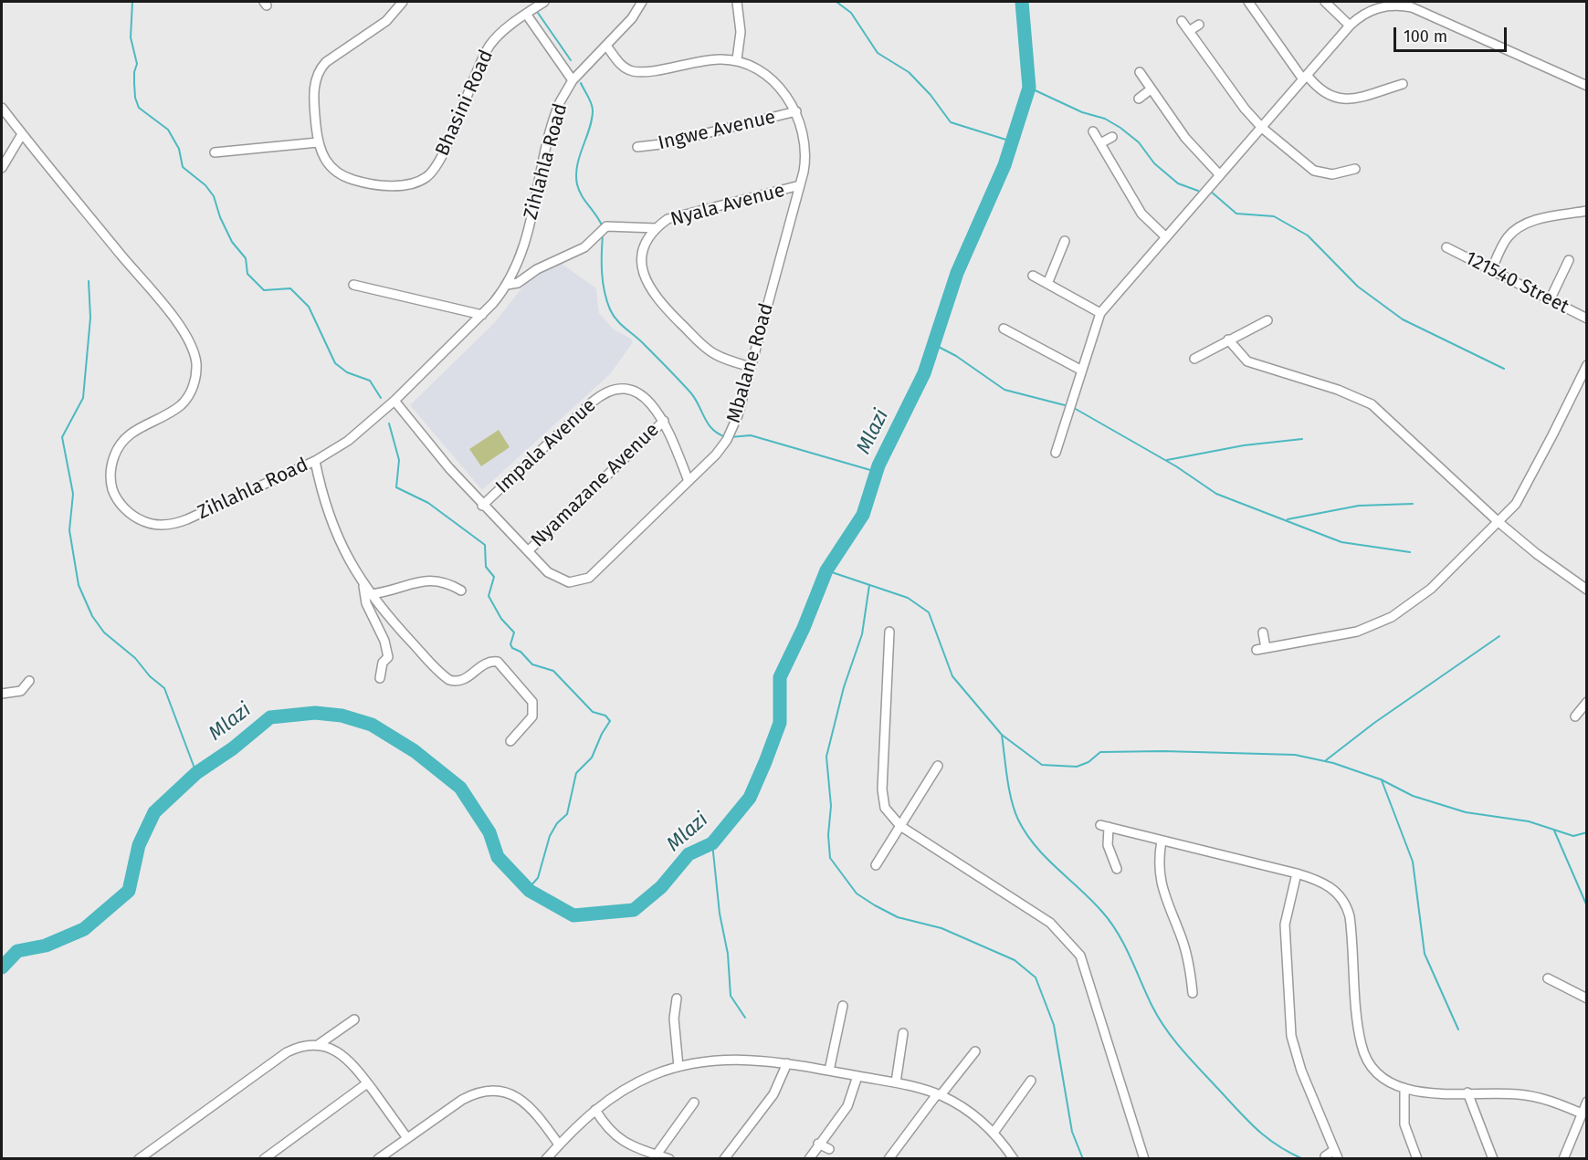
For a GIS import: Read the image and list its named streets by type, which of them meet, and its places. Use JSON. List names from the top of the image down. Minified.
{"streets":{"street":["Bhasini Road","Ingwe Avenue","Zihlahla Road","Nyala Avenue","121540 Street","Mbalane Road","Impala Avenue","Nyamazane Avenue"]},"crossings":[["Ingwe Avenue","Mbalane Road"],["Zihlahla Road","Mbalane Road"],["Nyala Avenue","Mbalane Road"],["Mbalane Road","Impala Avenue"],["Mbalane Road","Nyamazane Avenue"],["Impala Avenue","Nyamazane Avenue"]],"water":["Mlazi"],"scale_bar":"100 m"}
